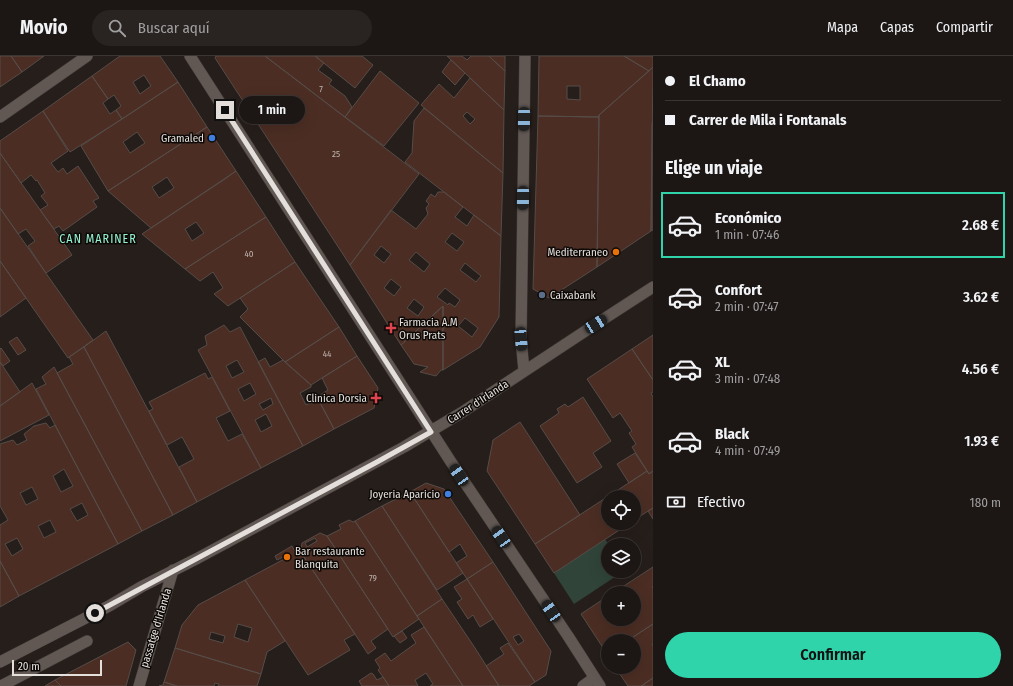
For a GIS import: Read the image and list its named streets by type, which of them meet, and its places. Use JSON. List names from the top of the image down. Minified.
{"streets":{"street":["Carrer d'Irlanda","passatge d'Irlanda"]},"crossings":[["Carrer d'Irlanda","passatge d'Irlanda"]],"districts":["CAN MARINER"],"places":{"other":["Gramaled","Mediterraneo","Caixabank","Joyeria Aparicio","Bar restaurante Blanquita"],"health":["Farmacia A.M Orus Prats","Clinica Dorsia"]},"house_numbers":["7","25","40","44","79"],"scale_bar":"20 m","page":{"header":"Movio","search":"Buscar aquí","nav":["Mapa","Capas","Compartir"],"banner":["El Chamo","Carrer de Mila i Fontanals"],"bubble":"1 min","heading":"Elige un viaje","list":[{"name":"Económico","note":"1 min · 07:46","value":"2.68 €"},{"name":"Confort","note":"2 min · 07:47","value":"3.62 €"},{"name":"XL","note":"3 min · 07:48","value":"4.56 €"},{"name":"Black","note":"4 min · 07:49","value":"1.93 €"}],"pay":["Efectivo","180 m"],"map_buttons":["+","−"],"buttons":"Confirmar","scale":"20 m"}}
